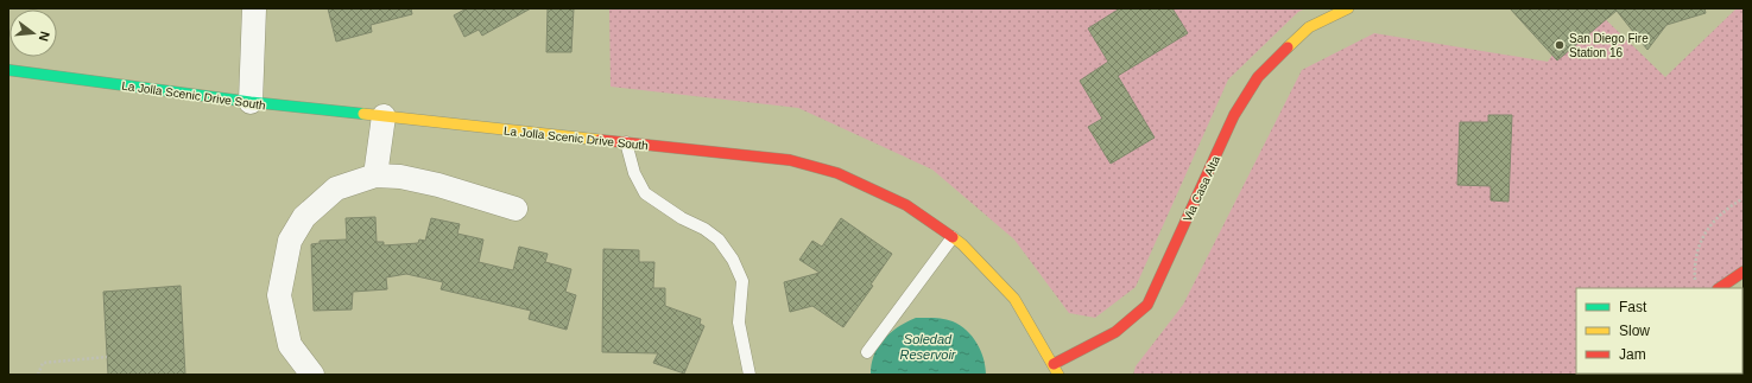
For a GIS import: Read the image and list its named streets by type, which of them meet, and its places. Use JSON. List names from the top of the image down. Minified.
{"streets":{"street":["La Jolla Scenic Drive South","Via Casa Alta"]},"crossings":[["La Jolla Scenic Drive South","Via Casa Alta"]],"water":["Soledad Reservoir"],"places":["San Diego Fire Station 16"],"legend":["Fast","Slow","Jam"],"north":"right"}
